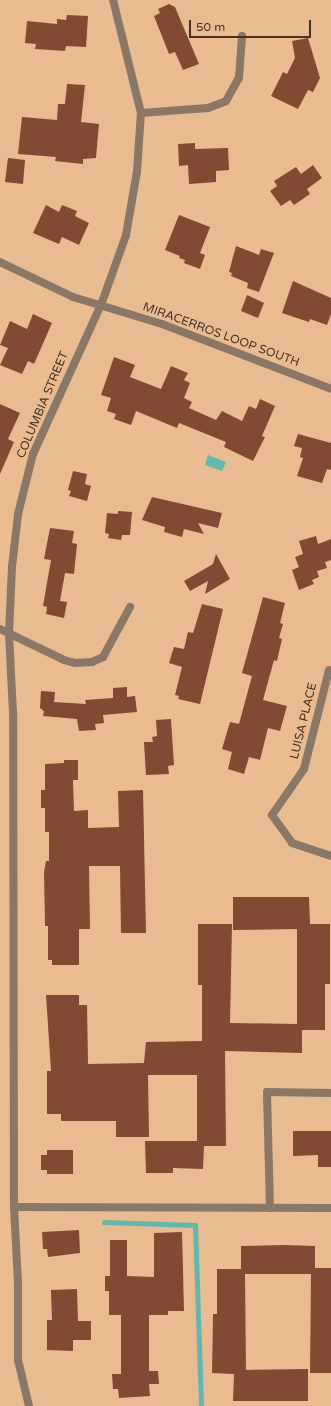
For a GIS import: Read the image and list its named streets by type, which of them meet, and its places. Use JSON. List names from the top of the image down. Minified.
{"streets":{"street":["MIRACERROS LOOP SOUTH","COLUMBIA STREET","LUISA PLACE"]},"crossings":[["MIRACERROS LOOP SOUTH","COLUMBIA STREET"]],"scale_bar":"50 m"}
